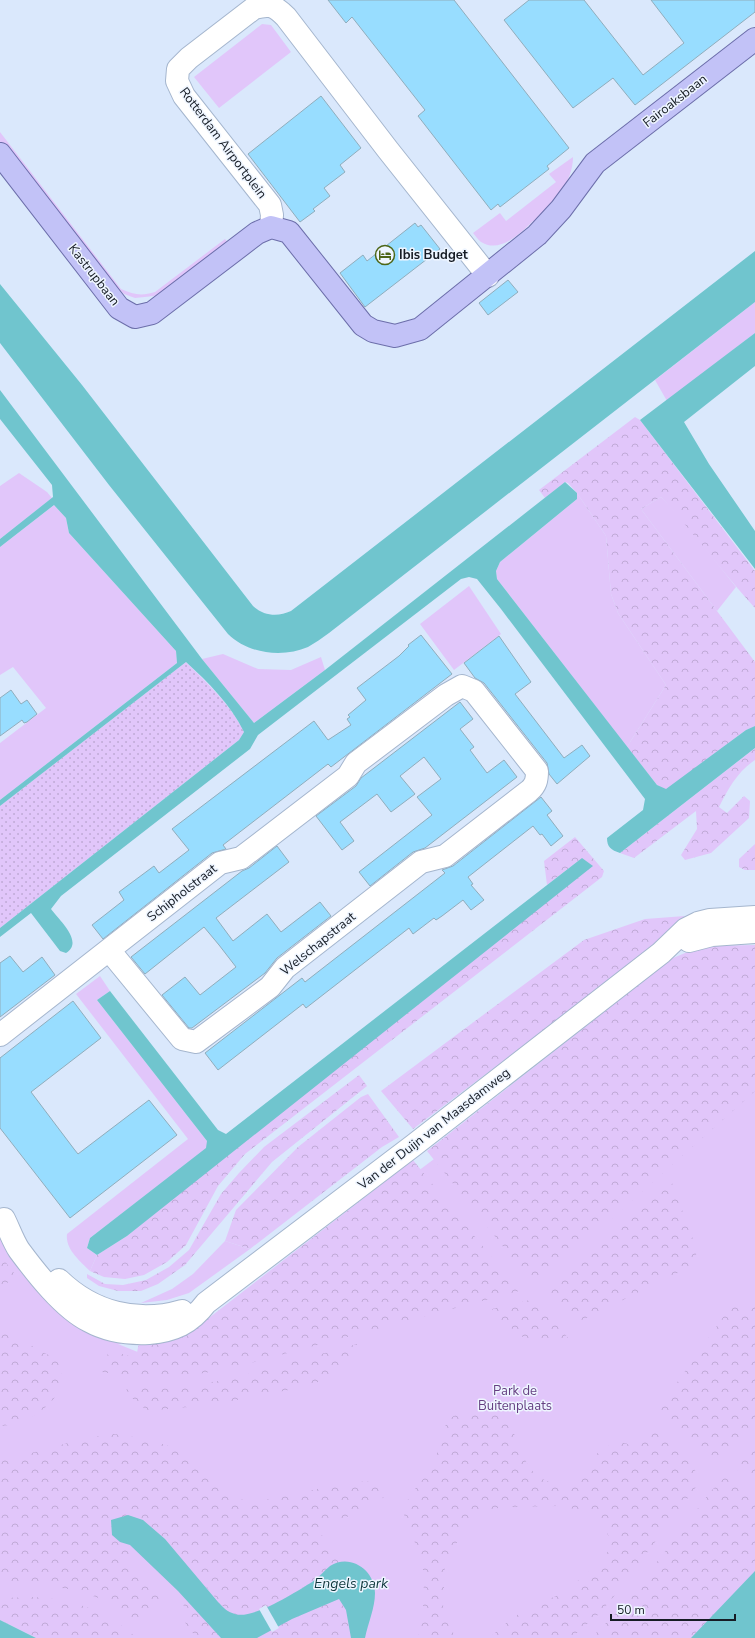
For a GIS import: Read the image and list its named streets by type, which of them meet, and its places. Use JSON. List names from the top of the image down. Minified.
{"streets":{"main road":["Fairoaksbaan","Kastrupbaan"],"street":["Rotterdam Airportplein","Schipholstraat","Welschapstraat","Van der Duijn van Maasdamweg"]},"crossings":[["Fairoaksbaan","Rotterdam Airportplein"],["Rotterdam Airportplein","Kastrupbaan"],["Schipholstraat","Welschapstraat"]],"water":["Engels park"],"parks":["Park de Buitenplaats"],"places":{"hotel":["Ibis Budget"]},"scale_bar":"50 m"}
